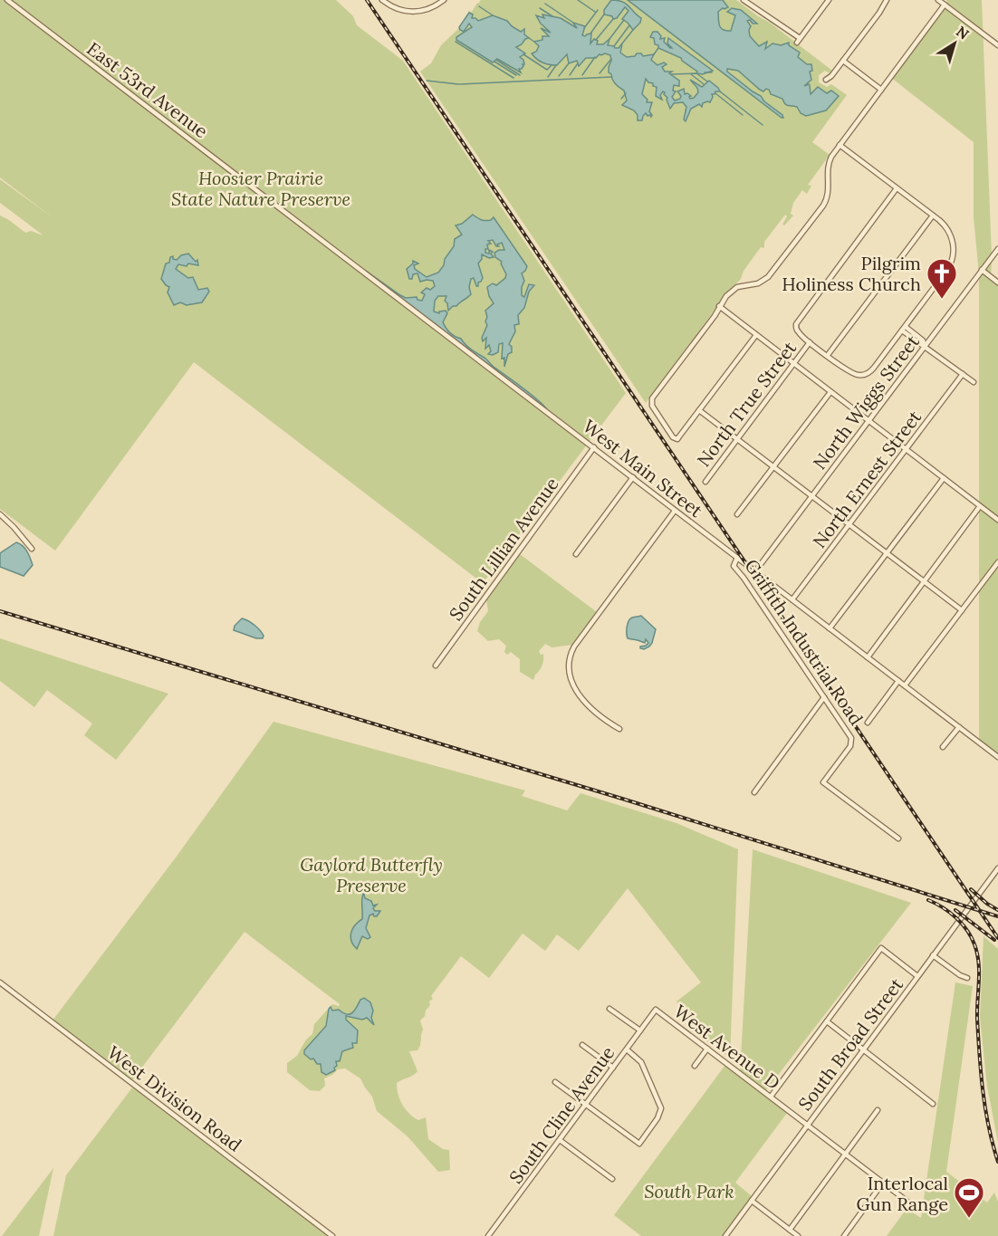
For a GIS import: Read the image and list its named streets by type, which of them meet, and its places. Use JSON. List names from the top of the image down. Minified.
{"streets":{"street":["East 53rd Avenue","North Wiggs Street","North True Street","West Main Street","North Ernest Street","South Lillian Avenue","Griffith Industrial Road","South Broad Street","West Avenue D","West Division Road","South Cline Avenue"]},"crossings":[["East 53rd Avenue","West Main Street"],["North Wiggs Street","West Main Street"],["West Main Street","North Ernest Street"],["West Main Street","South Lillian Avenue"],["West Main Street","Griffith Industrial Road"],["South Broad Street","West Avenue D"],["West Avenue D","South Cline Avenue"]],"parks":["Hoosier Prairie State Nature Preserve","Gaylord Butterfly Preserve","South Park"],"places":{"church":["Pilgrim Holiness Church"],"sports":["Interlocal Gun Range"]},"north":"top right"}
